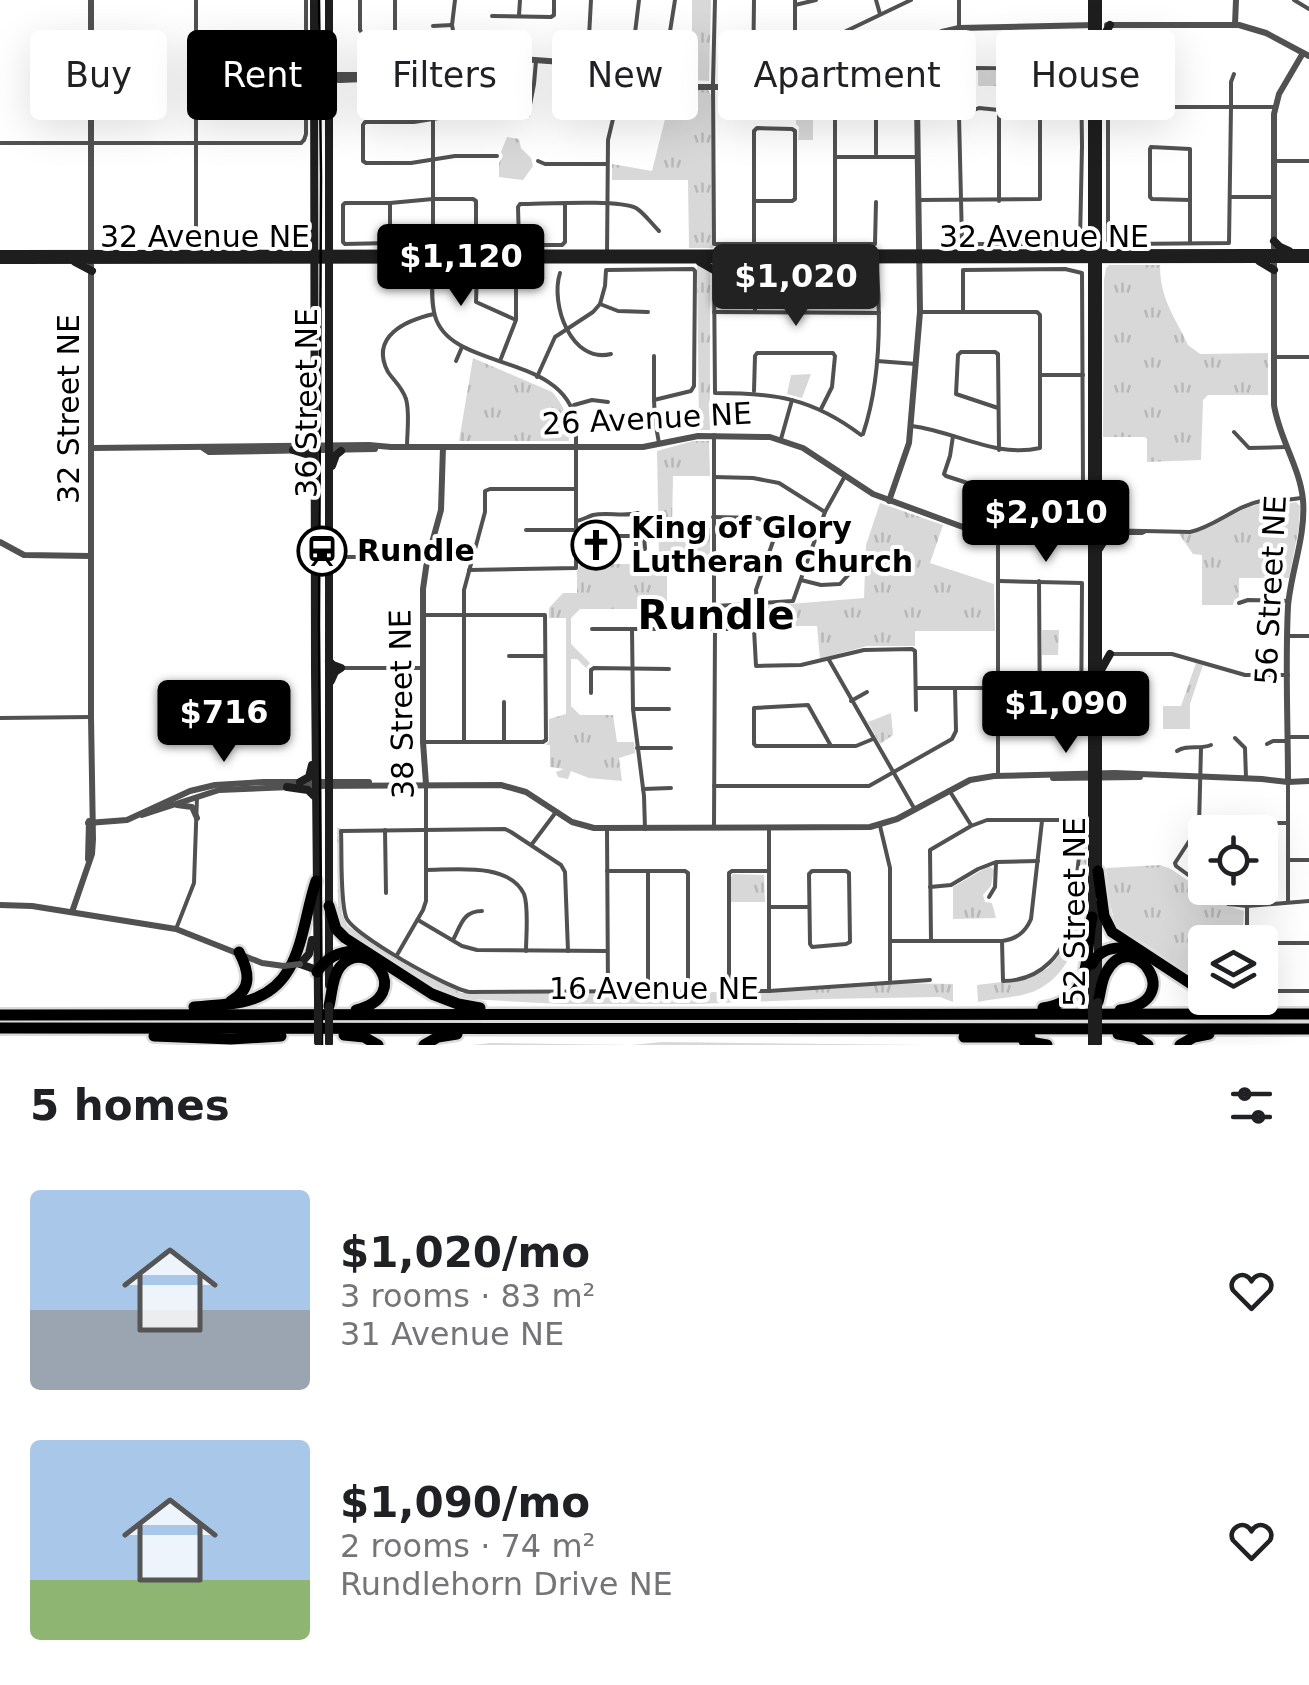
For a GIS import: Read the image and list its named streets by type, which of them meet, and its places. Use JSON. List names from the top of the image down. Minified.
{"streets":{"highway":["16 Avenue NE"],"main road":["32 Avenue NE","36 Street NE","52 Street NE"],"street":["32 Street NE","26 Avenue NE","56 Street NE","38 Street NE"]},"crossings":[["32 Avenue NE","36 Street NE"],["32 Avenue NE","32 Street NE"],["32 Avenue NE","56 Street NE"],["32 Avenue NE","52 Street NE"],["36 Street NE","26 Avenue NE"],["36 Street NE","16 Avenue NE"],["32 Street NE","26 Avenue NE"],["26 Avenue NE","38 Street NE"],["26 Avenue NE","52 Street NE"]],"districts":["Rundle"],"places":{"church":["King of Glory Lutheran Church"],"station":["Rundle"]},"page":{"chip":["Buy","Rent","Filters","New","Apartment","House"],"price":["$1,120","$1,020","$2,010","$1,090","$716"],"heading":"5 homes","list":[{"name":"$1,020/mo","note":"3 rooms · 83 m² · 31 Avenue NE"},{"name":"$1,090/mo","note":"2 rooms · 74 m² · Rundlehorn Drive NE"}]}}
